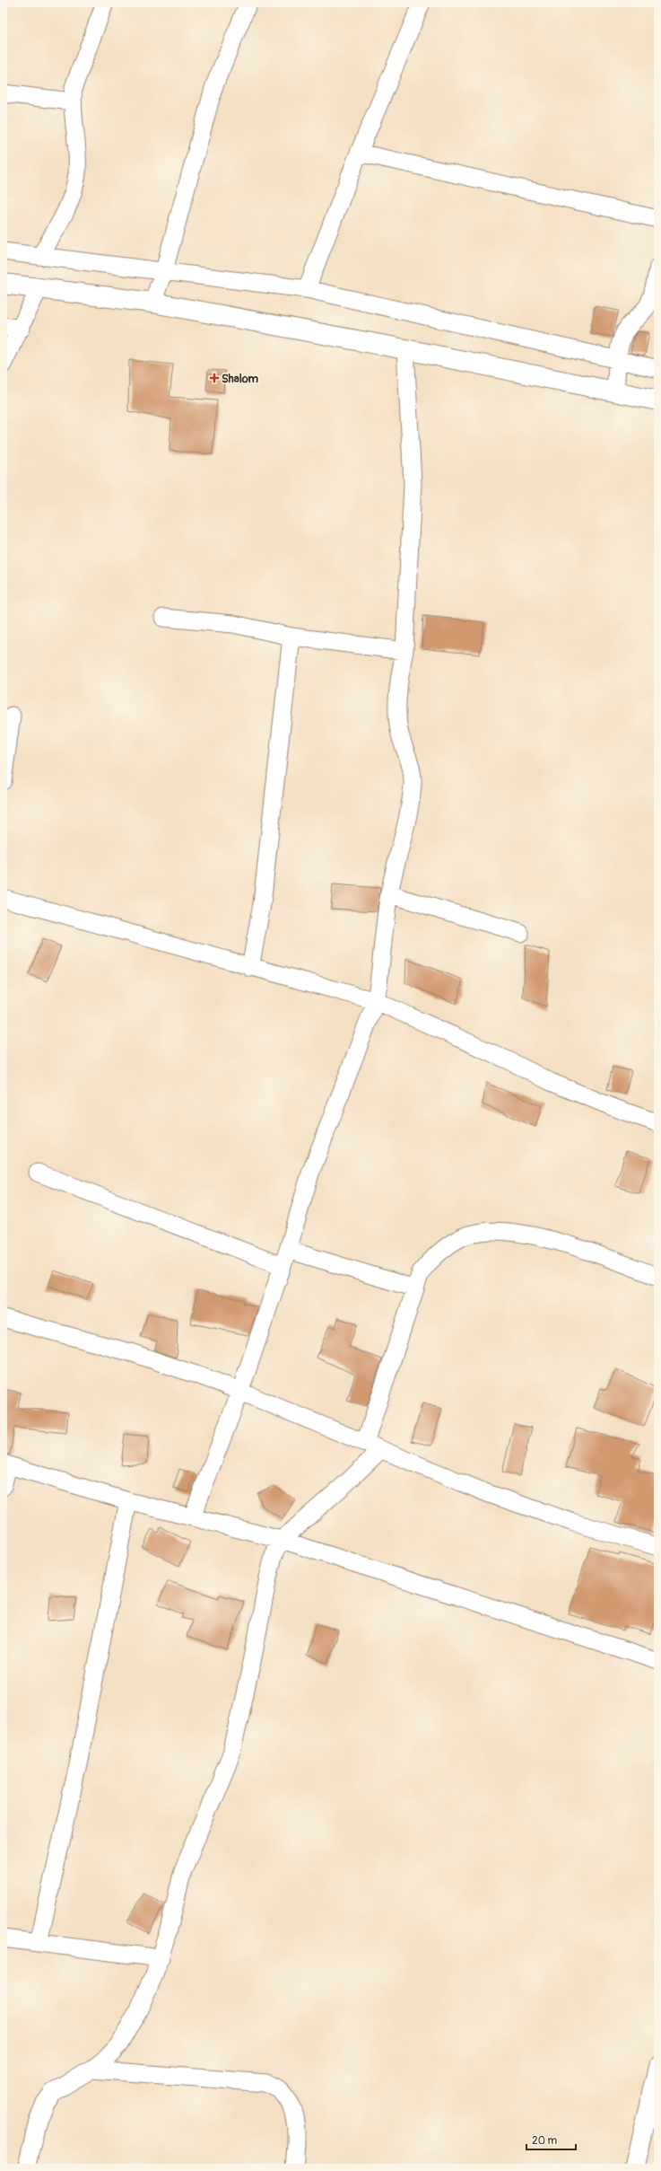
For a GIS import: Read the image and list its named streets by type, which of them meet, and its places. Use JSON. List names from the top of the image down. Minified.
{"places":{"health":["Shalom"]},"scale_bar":"20 m"}
